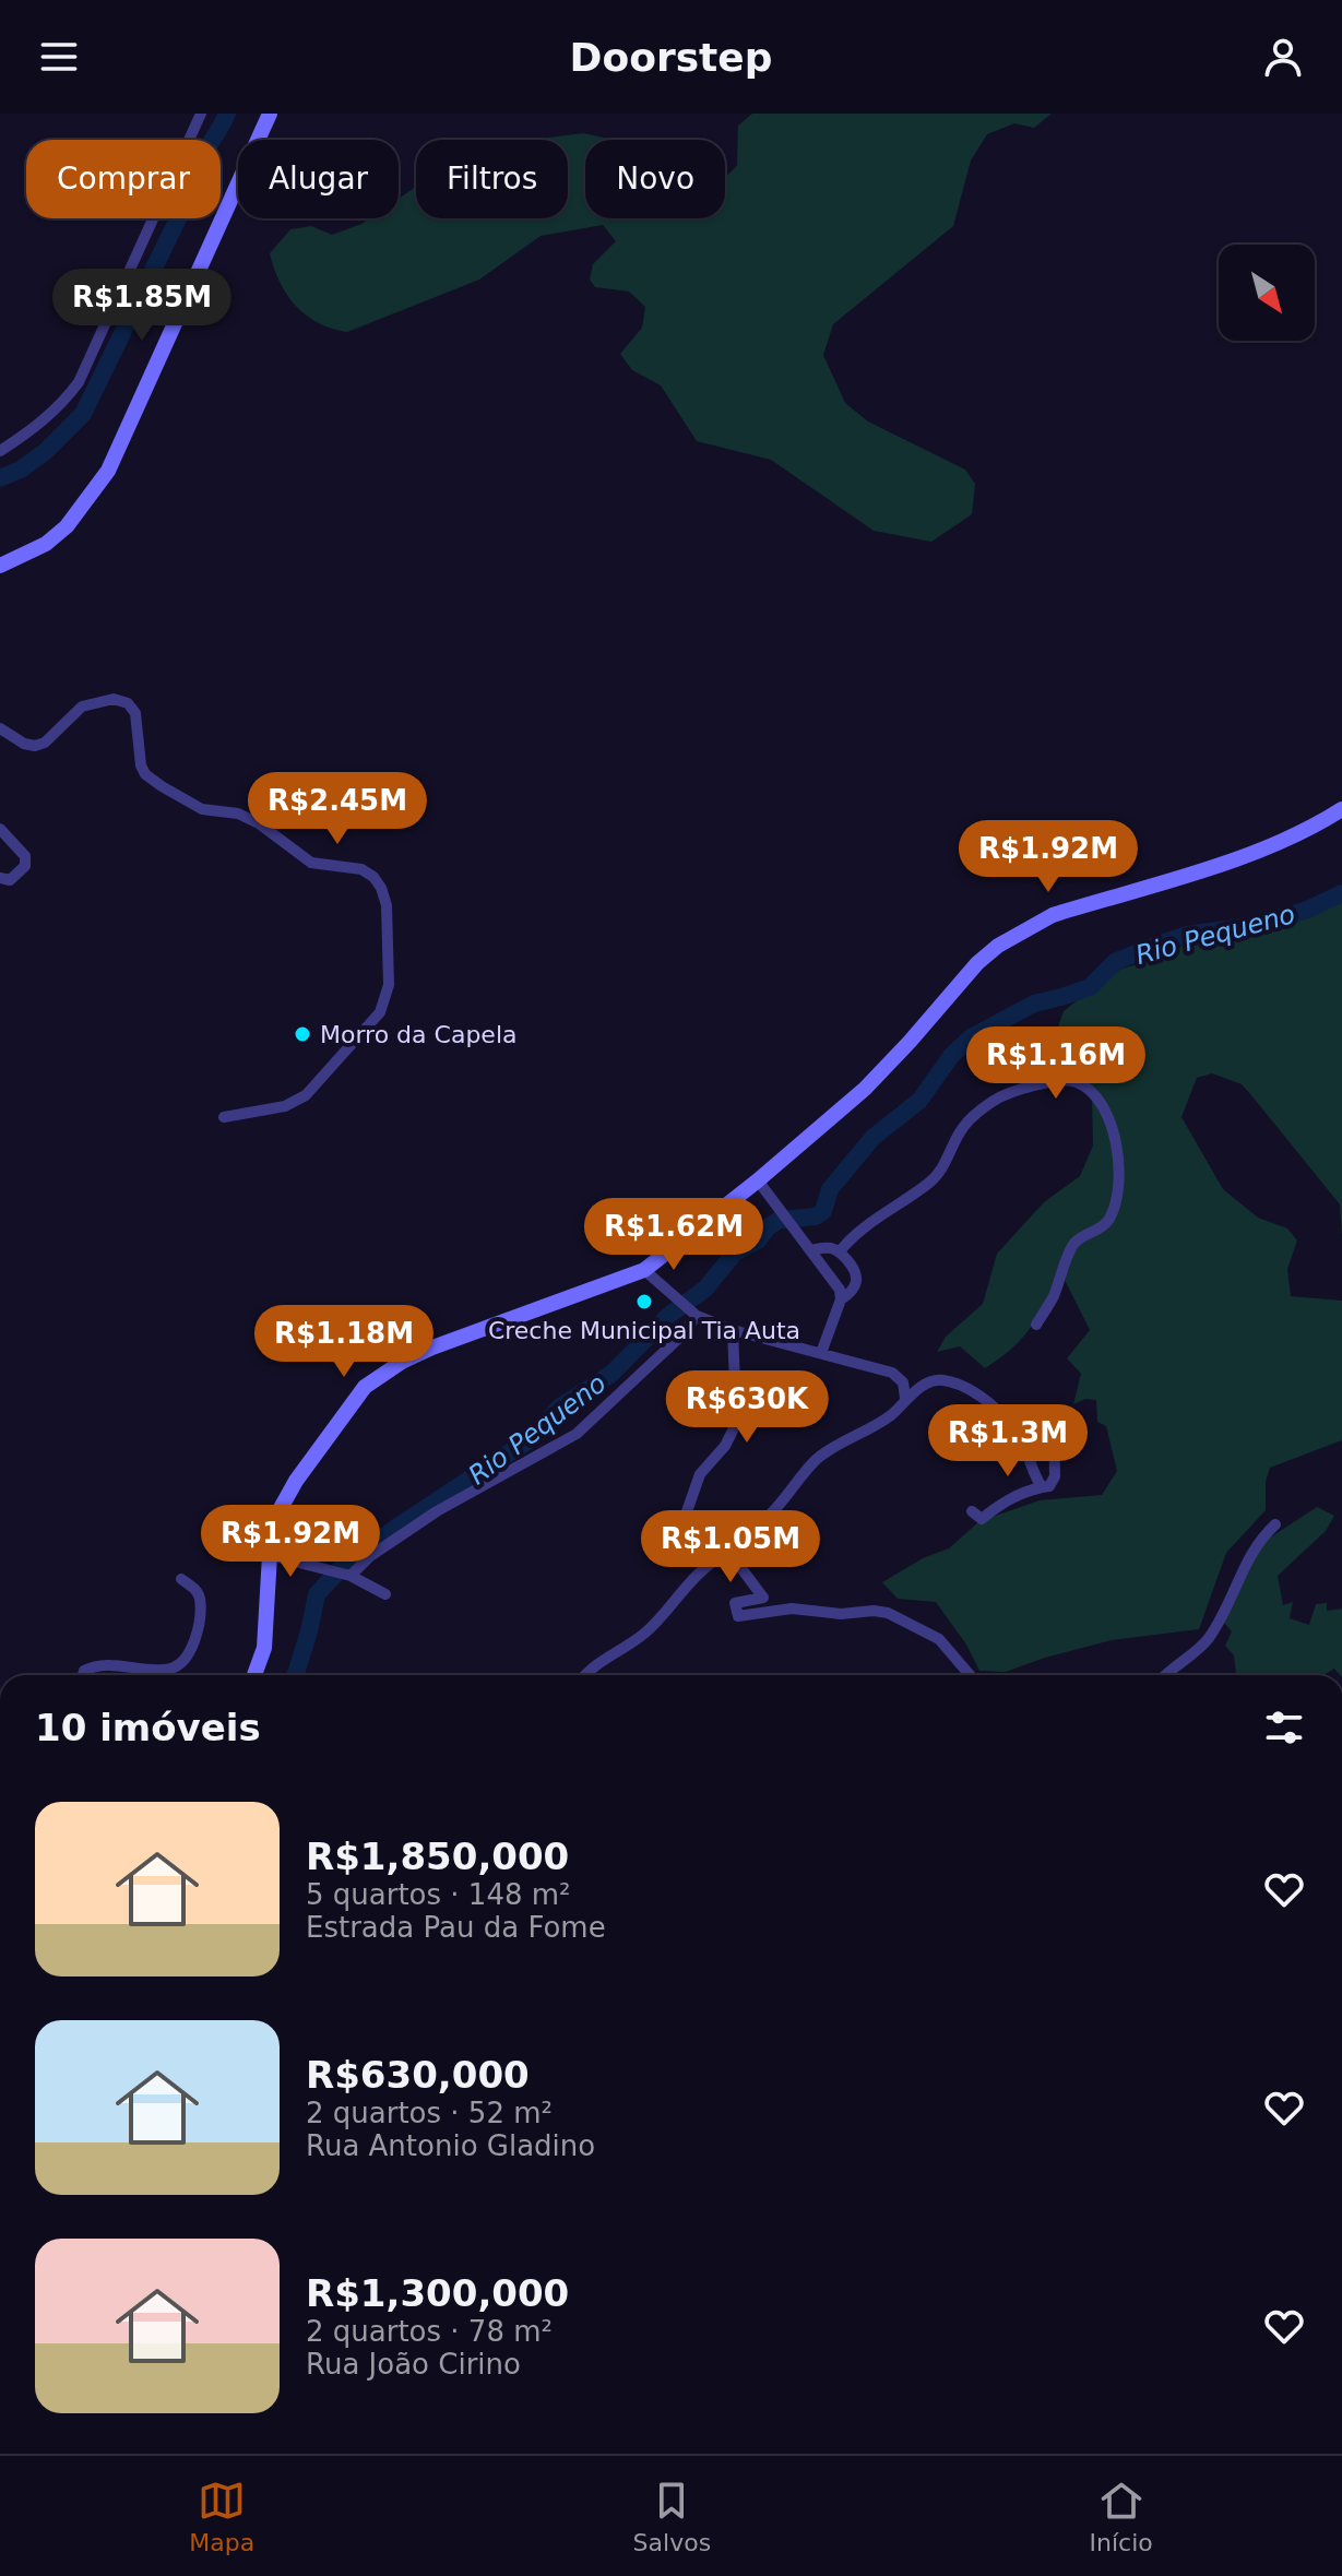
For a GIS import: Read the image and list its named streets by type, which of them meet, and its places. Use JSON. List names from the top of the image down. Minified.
{"water":["Rio Pequeno"],"places":["Morro da Capela","Creche Municipal Tia Auta"],"north":"bottom right","page":{"header":"Doorstep","chip":["Comprar","Alugar","Filtros","Novo"],"price":["R$1.85M","R$2.45M","R$1.92M","R$1.16M","R$1.62M","R$1.18M","R$630K","R$1.3M","R$1.92M","R$1.05M"],"heading":"10 imóveis","list":[{"name":"R$1,850,000","note":"5 quartos · 148 m² · Estrada Pau da Fome"},{"name":"R$630,000","note":"2 quartos · 52 m² · Rua Antonio Gladino"},{"name":"R$1,300,000","note":"2 quartos · 78 m² · Rua João Cirino"}],"tabs":["Mapa","Salvos","Início"]}}
